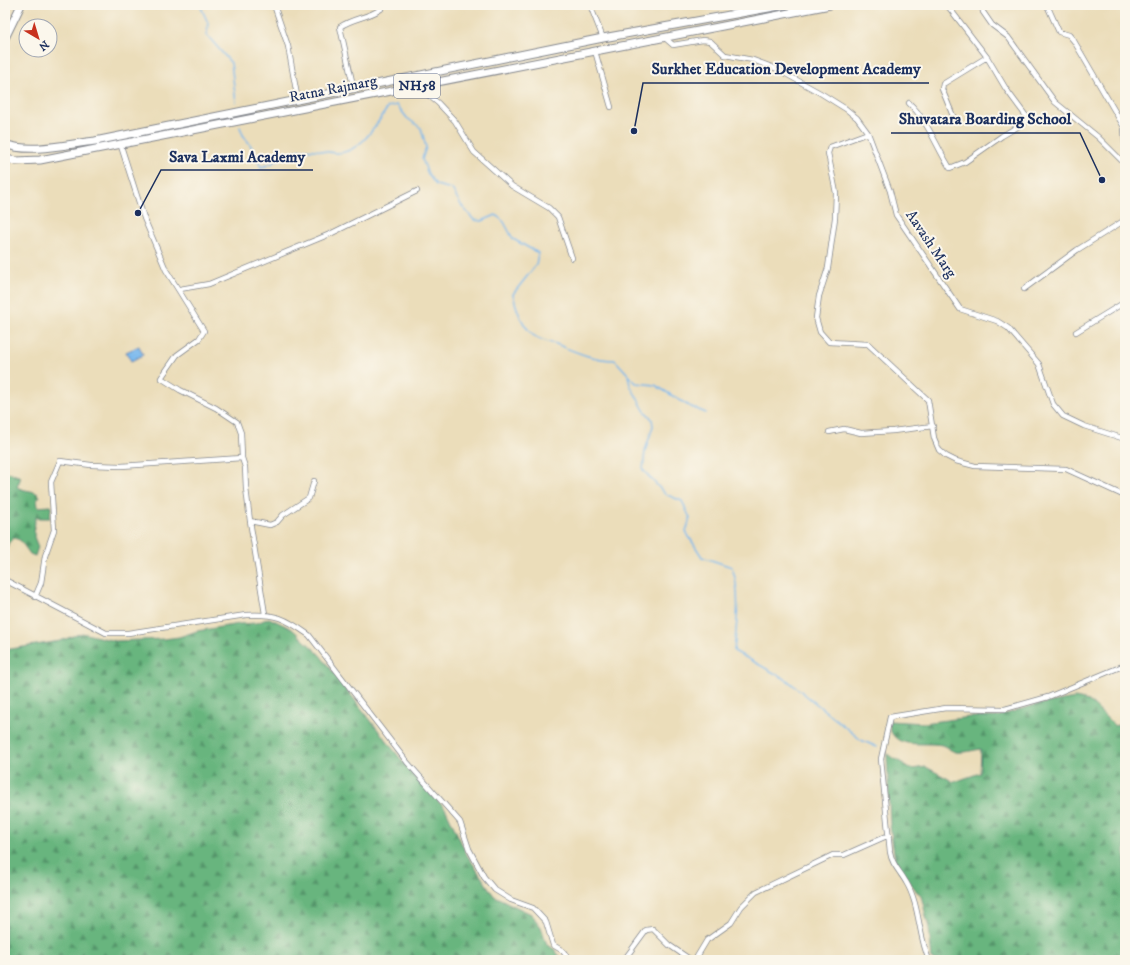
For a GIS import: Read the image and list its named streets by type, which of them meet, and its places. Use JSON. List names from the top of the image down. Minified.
{"streets":{"main road":["NH58","Ratna Rajmarg"],"street":["Aavash Marg"]},"crossings":[["Ratna Rajmarg","Aavash Marg"]],"places":["Surkhet Education Development Academy","Shuvatara Boarding School","Sava Laxmi Academy"],"north":"bottom right"}
